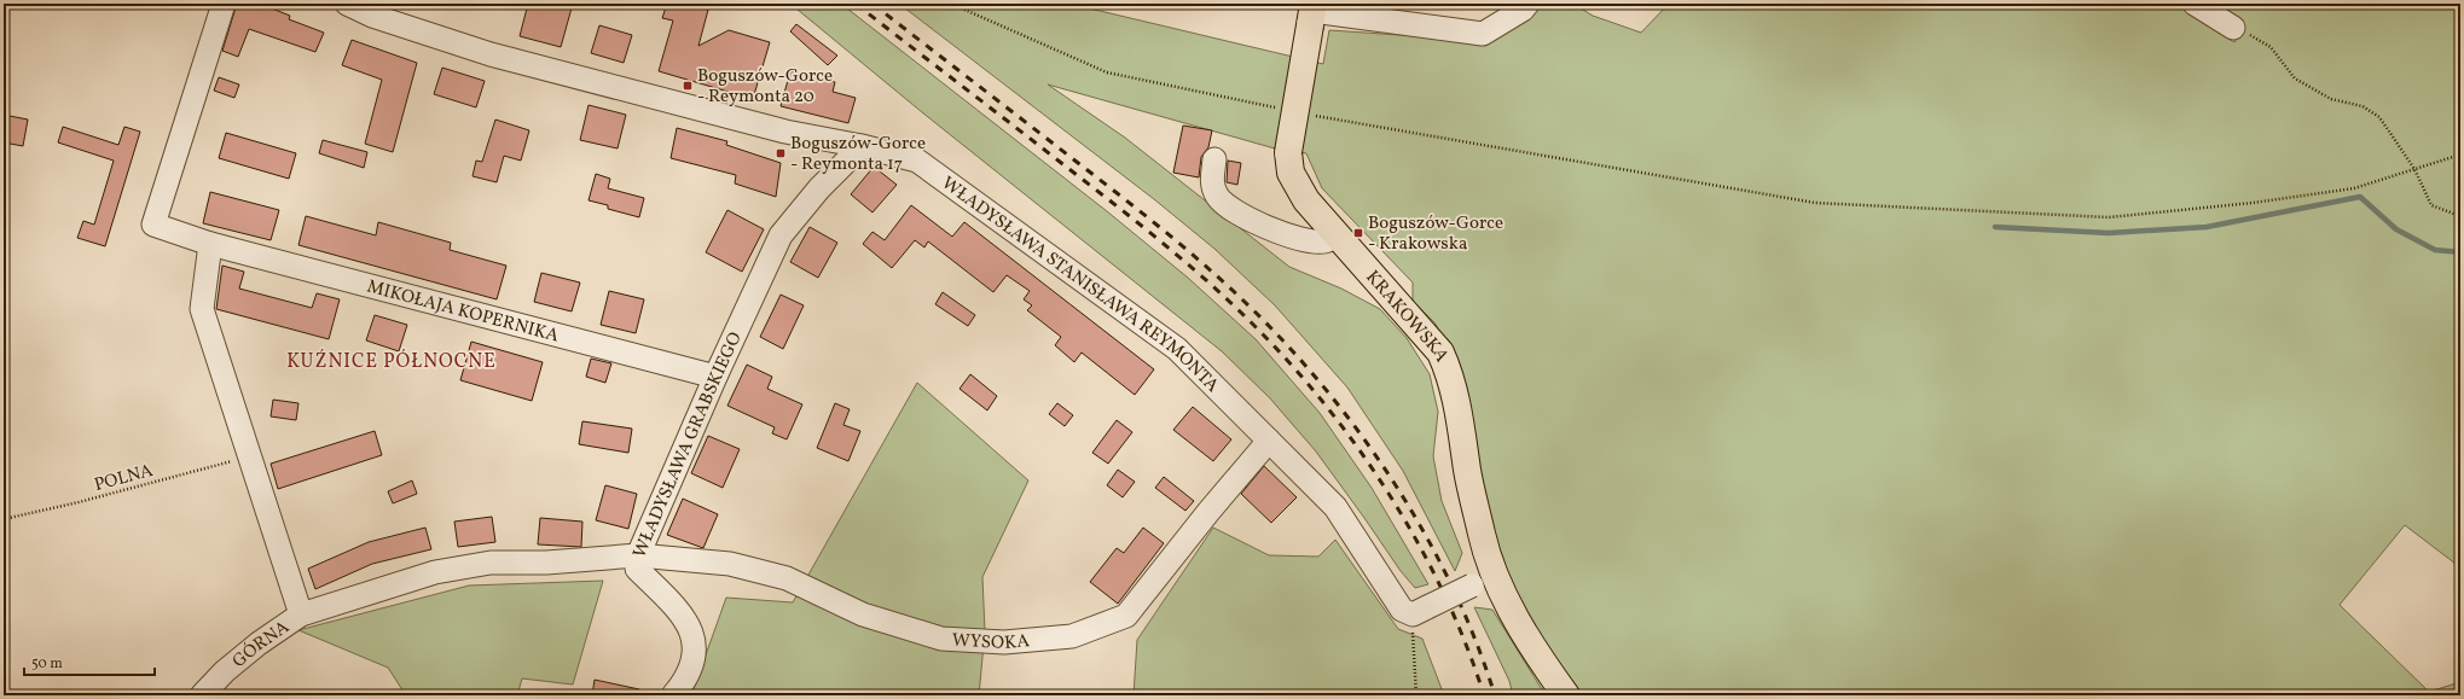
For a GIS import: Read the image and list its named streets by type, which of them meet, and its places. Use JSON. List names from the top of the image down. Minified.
{"streets":{"main road":["KRAKOWSKA"],"street":["WŁADYSŁAWA STANISŁAWA REYMONTA","MIKOŁAJA KOPERNIKA","WŁADYSŁAWA GRABSKIEGO","WYSOKA","GÓRNA"],"path":["POLNA"]},"crossings":[["WŁADYSŁAWA STANISŁAWA REYMONTA","WŁADYSŁAWA GRABSKIEGO"],["WŁADYSŁAWA STANISŁAWA REYMONTA","WYSOKA"],["MIKOŁAJA KOPERNIKA","WŁADYSŁAWA GRABSKIEGO"],["WŁADYSŁAWA GRABSKIEGO","WYSOKA"],["WŁADYSŁAWA GRABSKIEGO","GÓRNA"]],"districts":["KUŹNICE PÓŁNOCNE"],"places":{"transit":["Boguszów-Gorce - Reymonta 20","Boguszów-Gorce - Reymonta 17","Boguszów-Gorce - Krakowska"]},"scale_bar":"50 m"}
